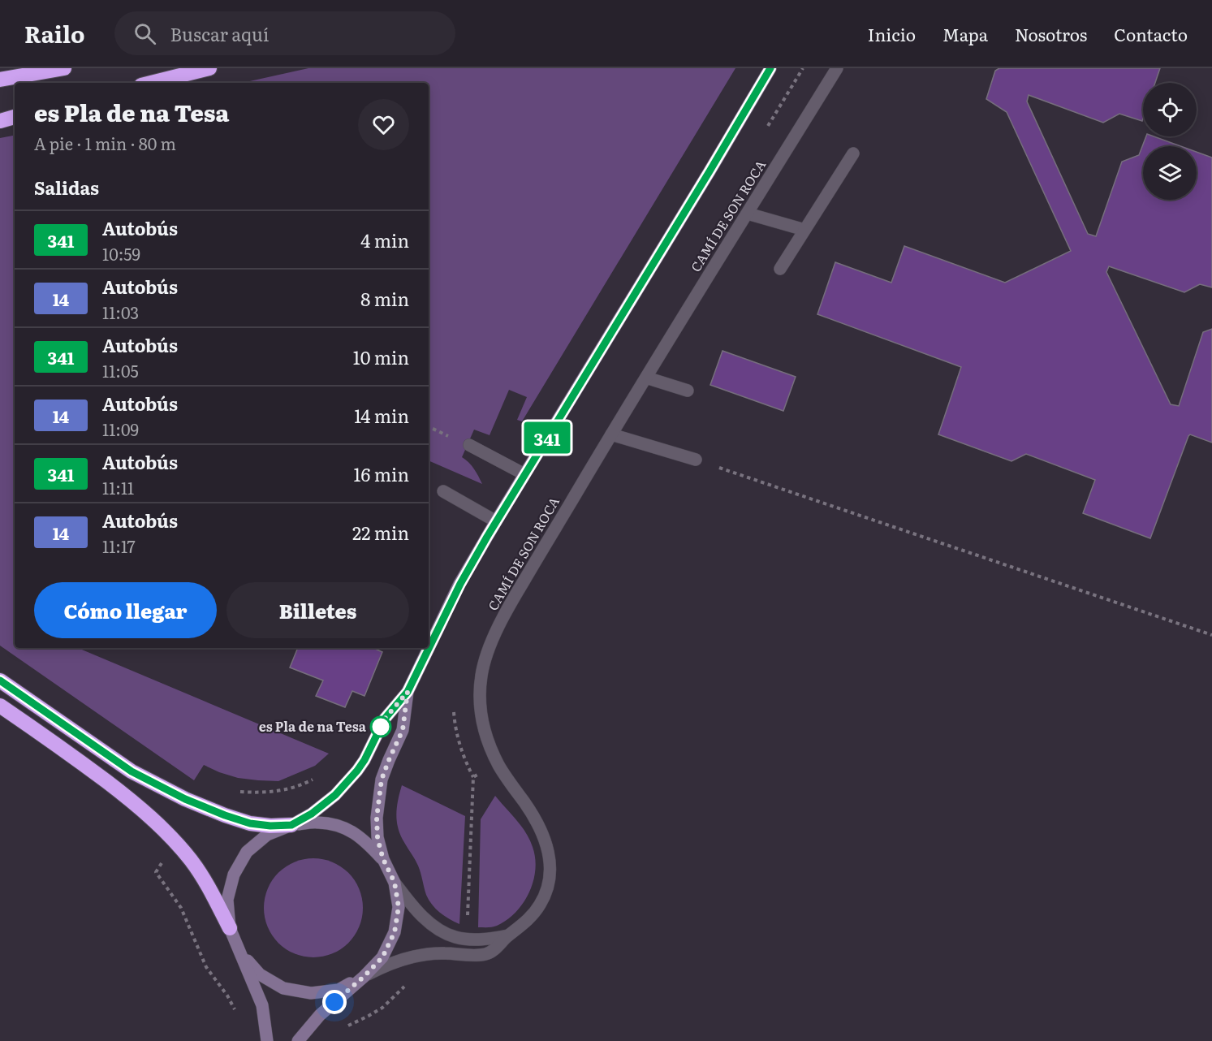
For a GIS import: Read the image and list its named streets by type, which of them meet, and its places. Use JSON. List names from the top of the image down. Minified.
{"streets":{"street":["CAMÍ DE SON ROCA"]},"places":["es Pla de na Tesa"],"lines":["bus line 341"],"page":{"header":"Railo","search":"Buscar aquí","nav":["Inicio","Mapa","Nosotros","Contacto"],"on_map":"341","heading":[["es Pla de na Tesa","A pie · 1 min · 80 m"],"Salidas"],"list":[{"mark":"341","name":"Autobús","note":"10:59","value":"4 min"},{"mark":"14","name":"Autobús","note":"11:03","value":"8 min"},{"mark":"341","name":"Autobús","note":"11:05","value":"10 min"},{"mark":"14","name":"Autobús","note":"11:09","value":"14 min"},{"mark":"341","name":"Autobús","note":"11:11","value":"16 min"},{"mark":"14","name":"Autobús","note":"11:17","value":"22 min"}],"buttons":["Cómo llegar","Billetes"]}}
